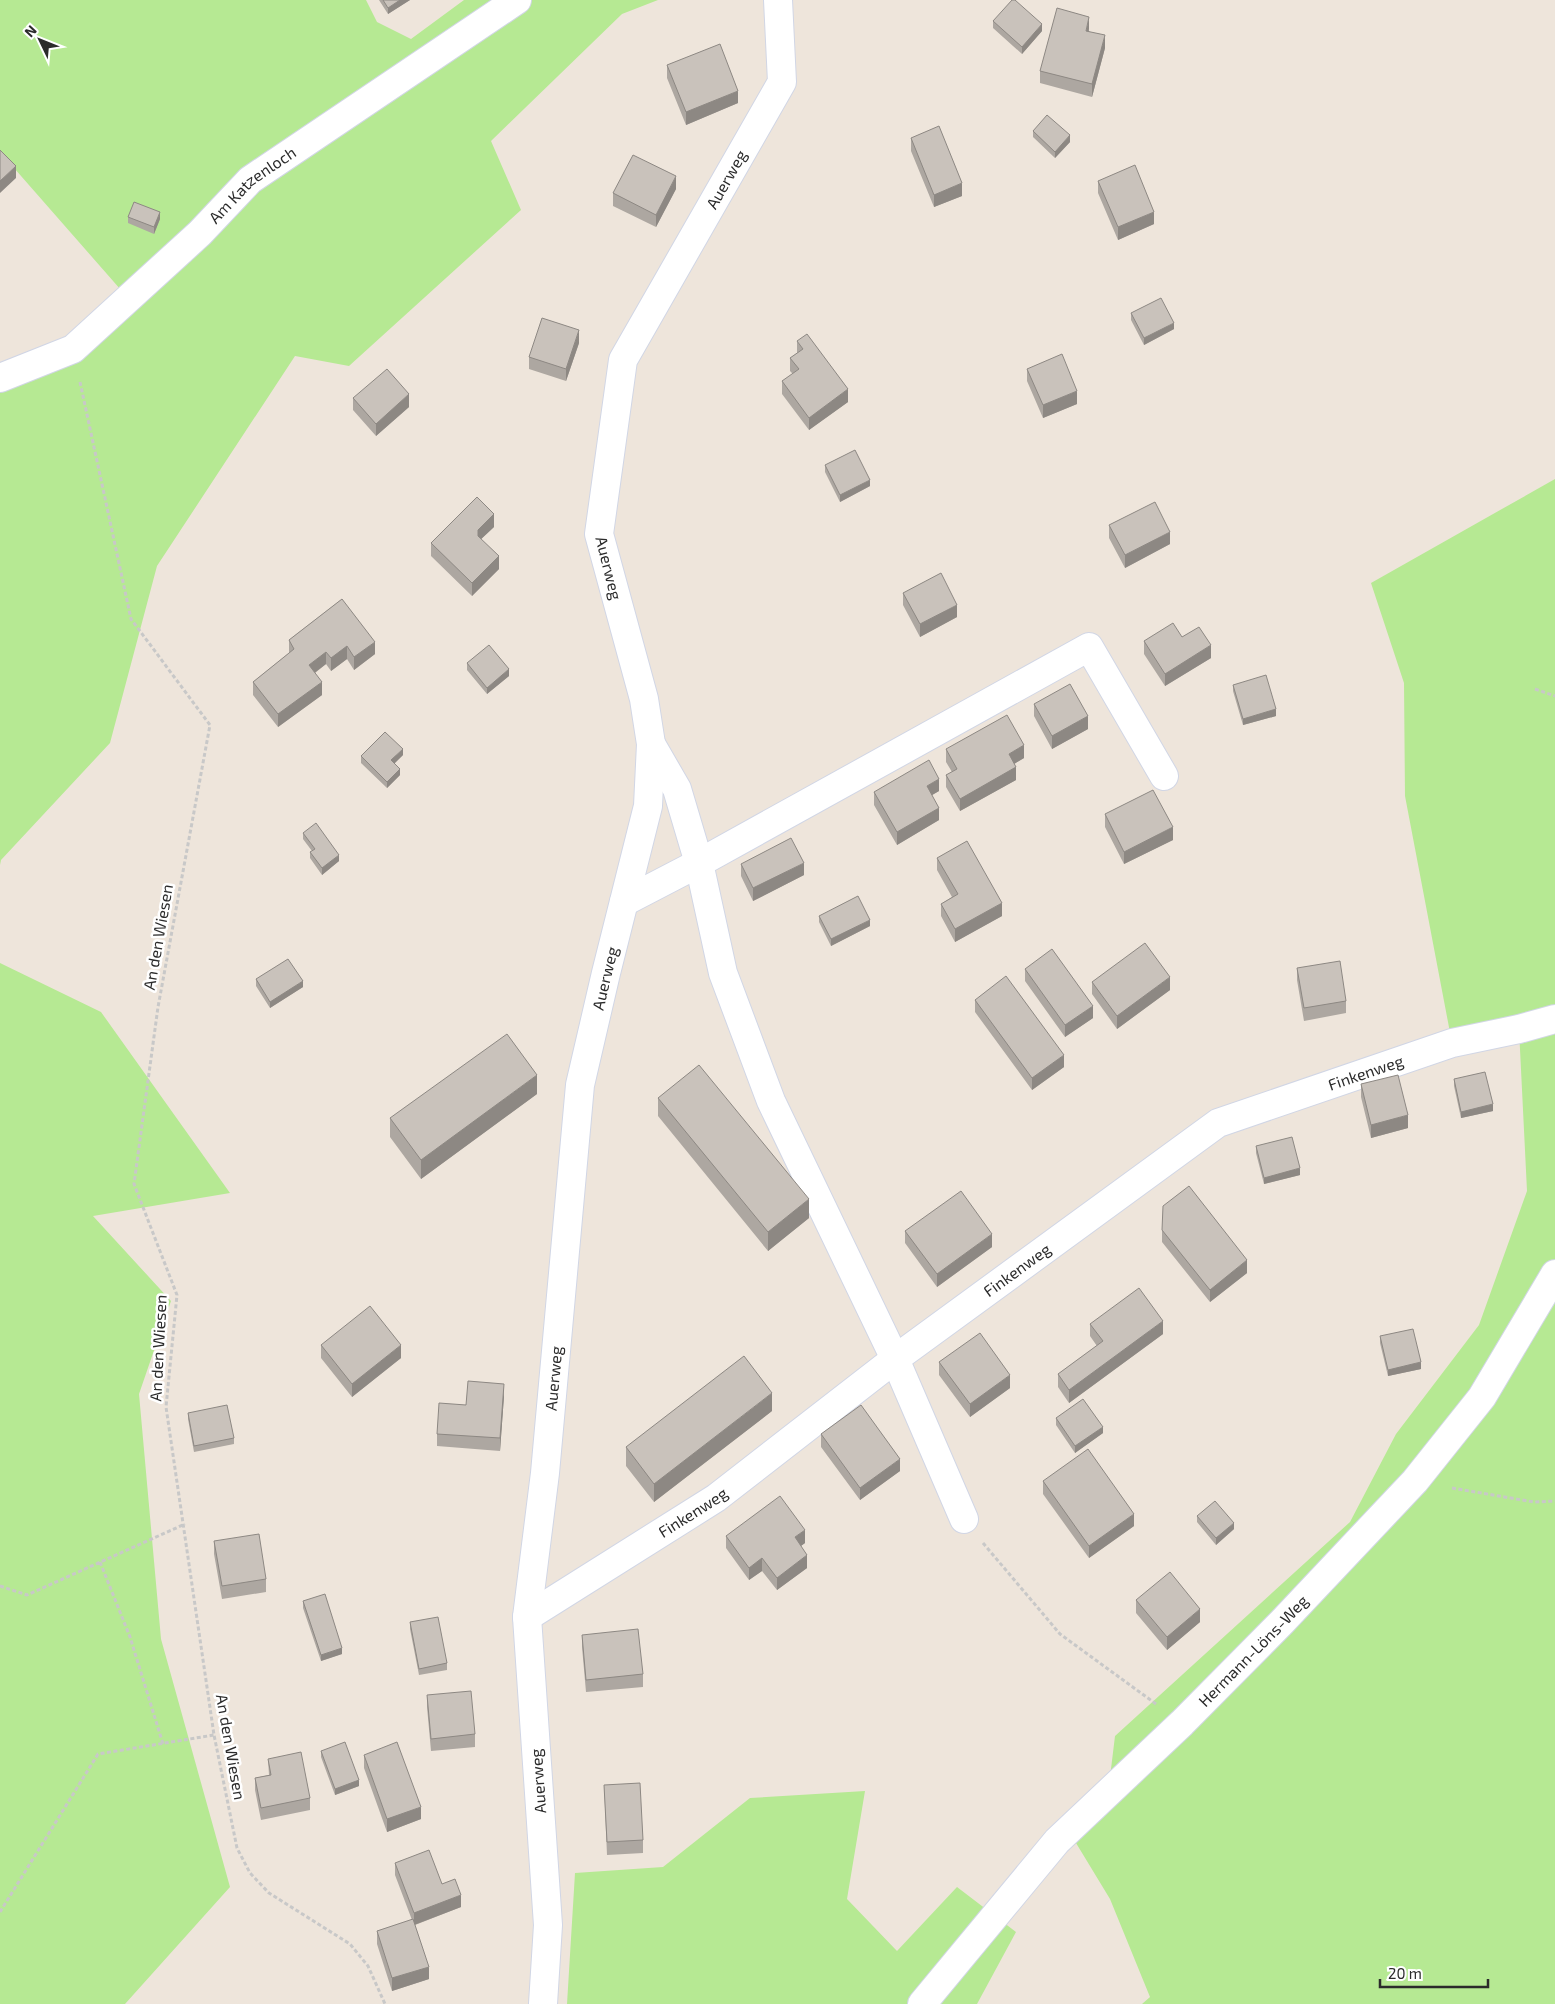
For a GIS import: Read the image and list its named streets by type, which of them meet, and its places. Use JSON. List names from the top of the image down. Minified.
{"streets":{"street":["Auerweg","Am Katzenloch","Finkenweg","Hermann-Löns-Weg"],"path":["An den Wiesen"]},"crossings":[["Auerweg","Finkenweg"],["Am Katzenloch","An den Wiesen"]],"scale_bar":"20 m","north":"top left"}
